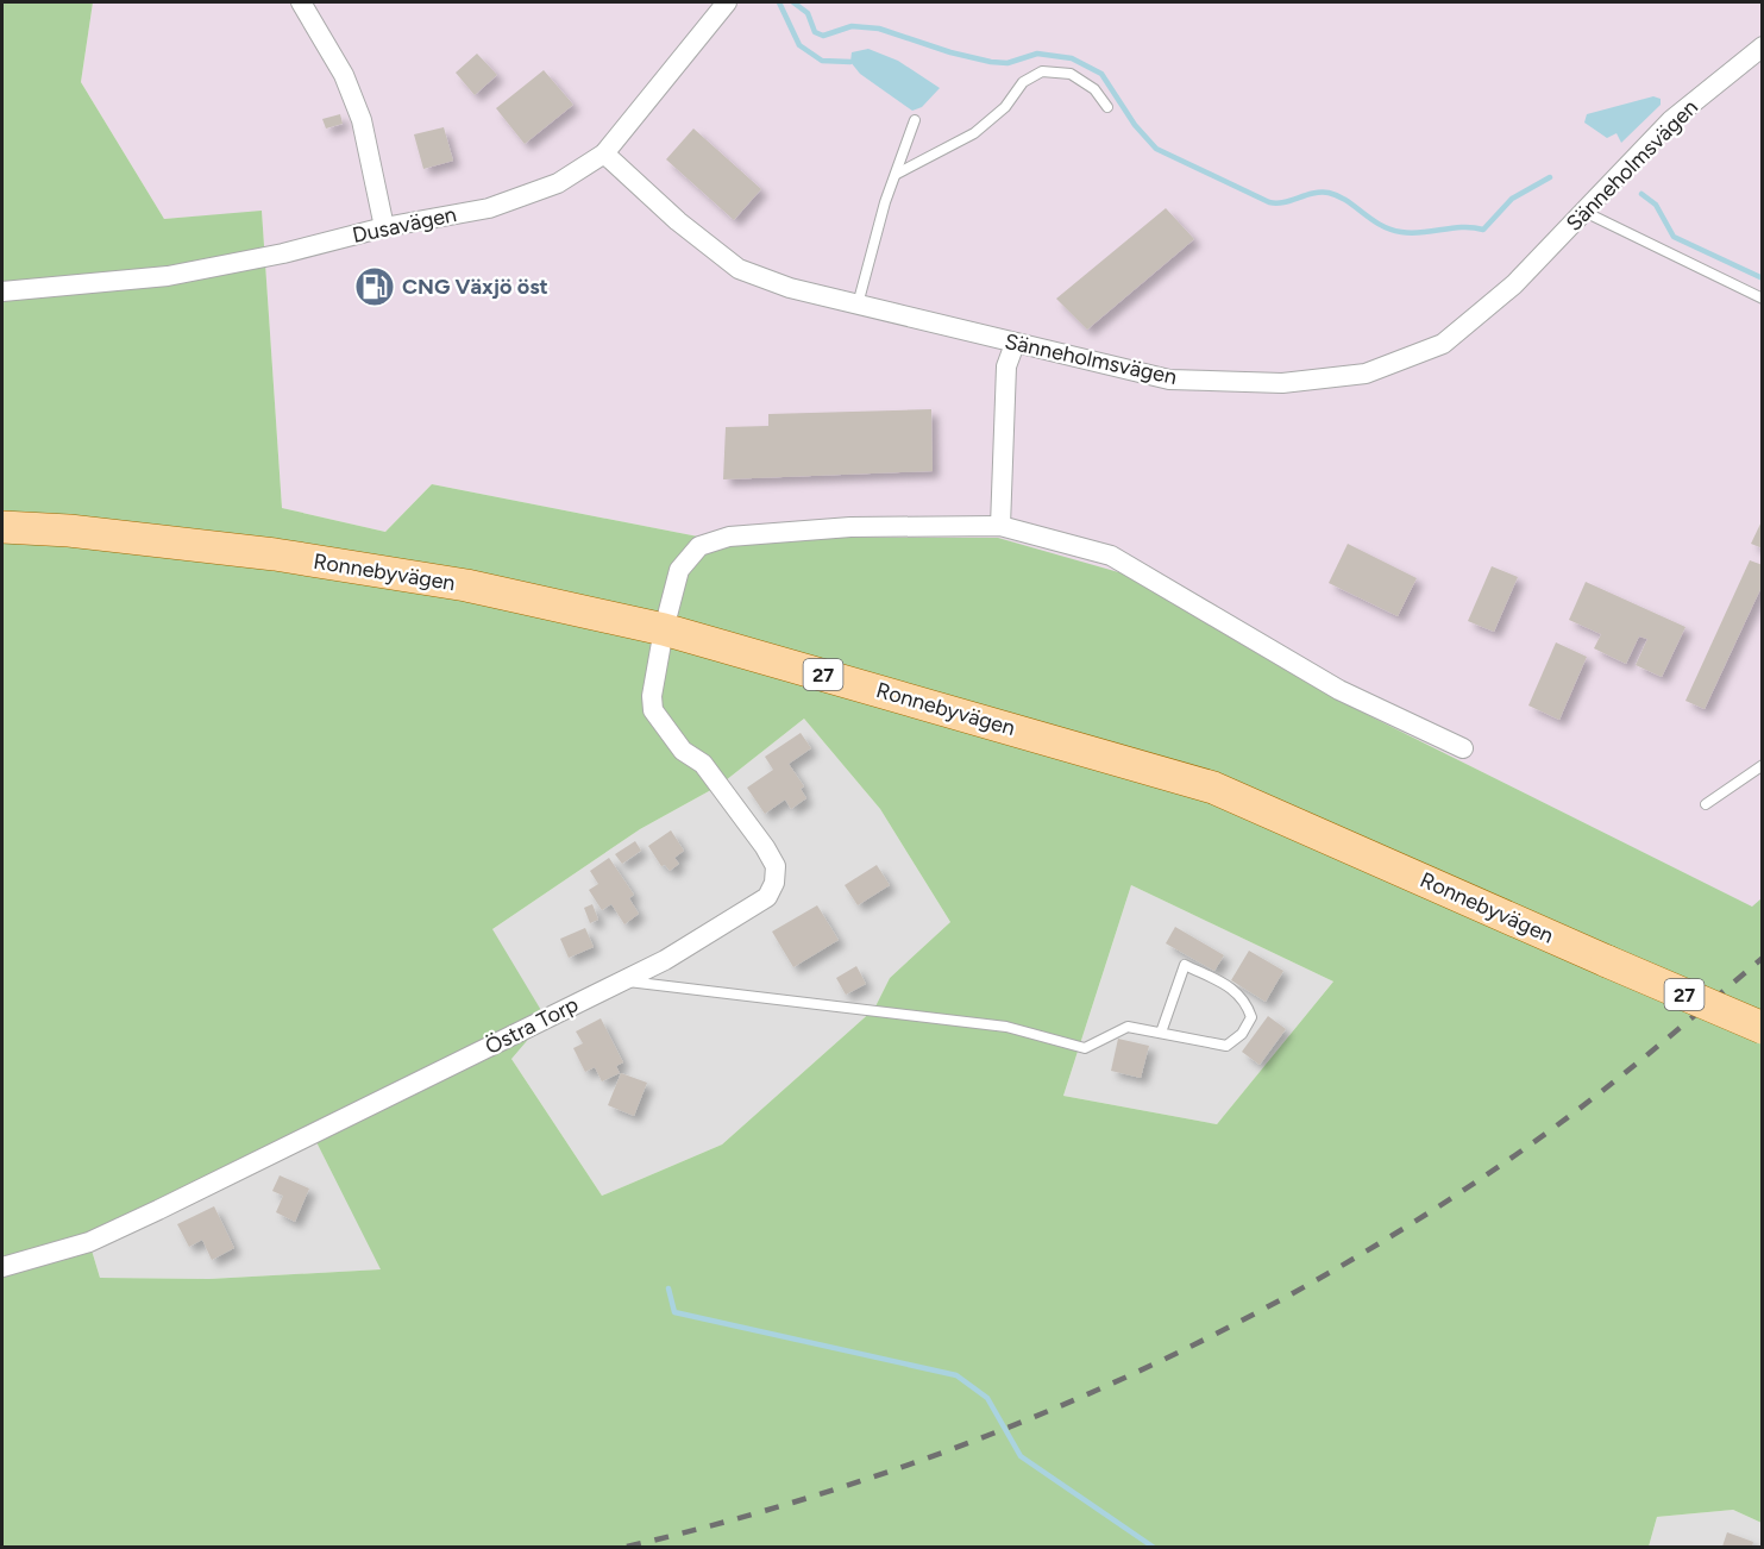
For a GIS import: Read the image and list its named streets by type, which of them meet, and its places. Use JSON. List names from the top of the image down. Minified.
{"streets":{"main road":["Ronnebyvägen","27"],"street":["Sänneholmsvägen","Dusavägen","Östra Torp"]},"crossings":[["Sänneholmsvägen","Dusavägen"],["Ronnebyvägen","Östra Torp"]],"places":{"fuel station":["CNG Växjö öst"]}}
